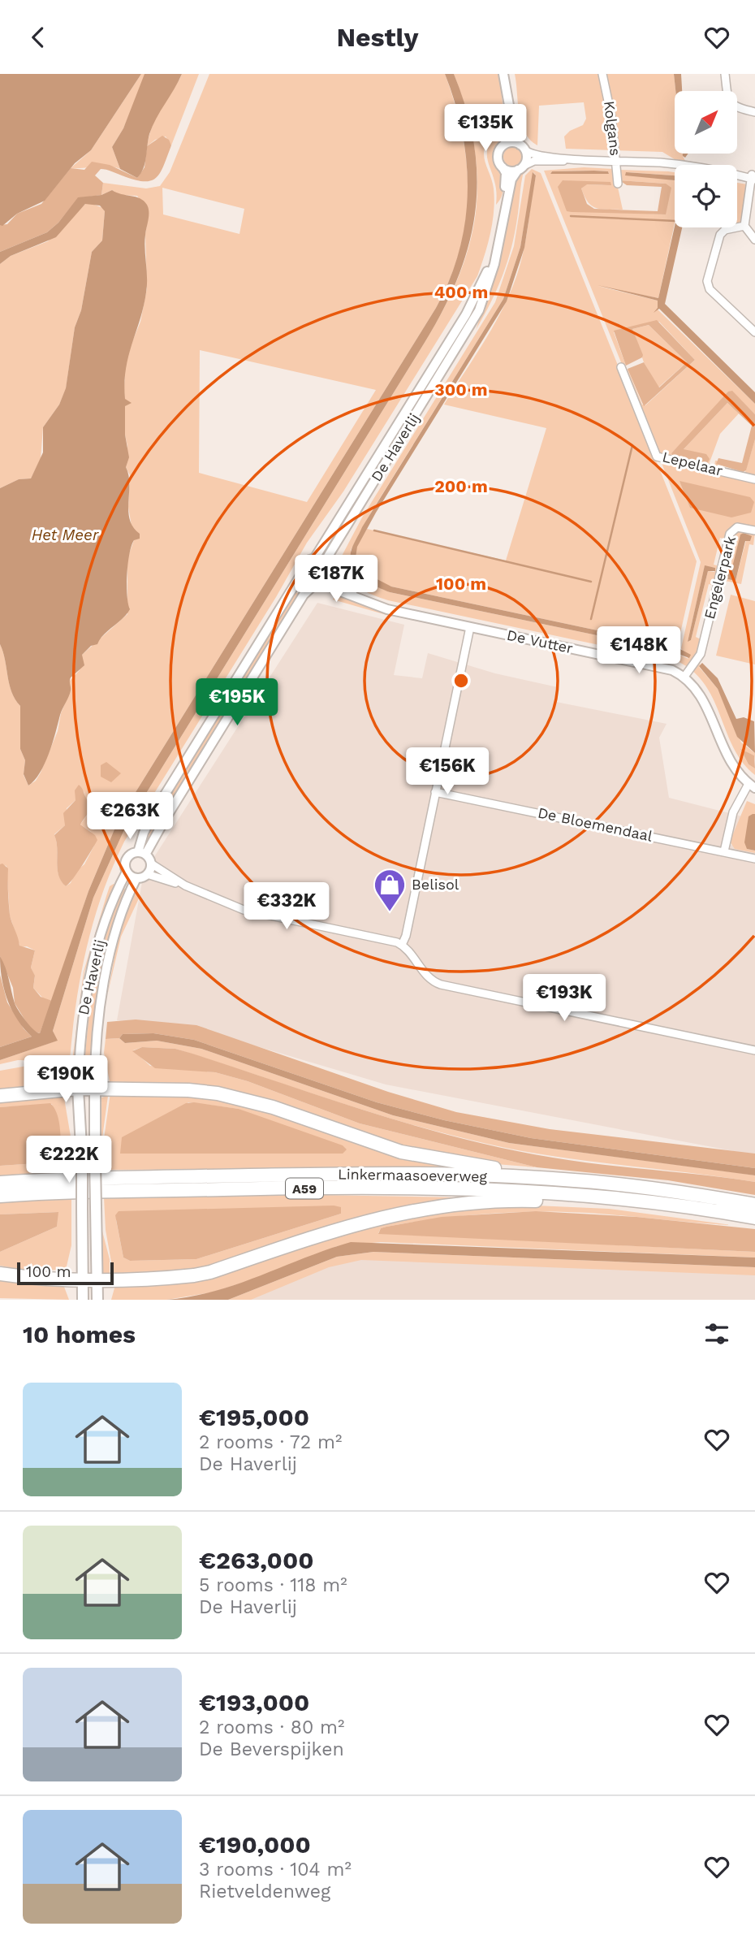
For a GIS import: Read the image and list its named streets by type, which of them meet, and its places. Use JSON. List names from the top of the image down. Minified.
{"streets":{"highway":["Linkermaasoeverweg","A59"],"street":["Kolgans","De Haverlij","Lepelaar","Engelerpark","De Vutter","De Bloemendaal"]},"crossings":[["De Haverlij","De Vutter"],["De Haverlij","A59"],["Engelerpark","De Vutter"],["Linkermaasoeverweg","A59"]],"water":["Het Meer"],"places":{"shop":["Belisol"]},"scale_bar":"100 m","north":"top right","page":{"header":"Nestly","price":["€135K","€187K","€148K","€195K","€156K","€263K","€332K","€193K","€190K","€222K"],"scale":"100 m","heading":"10 homes","list":[{"name":"€195,000","note":"2 rooms · 72 m² · De Haverlij"},{"name":"€263,000","note":"5 rooms · 118 m² · De Haverlij"},{"name":"€193,000","note":"2 rooms · 80 m² · De Beverspijken"},{"name":"€190,000","note":"3 rooms · 104 m² · Rietveldenweg"}]},"rings":["400 m","300 m","200 m","100 m"]}
